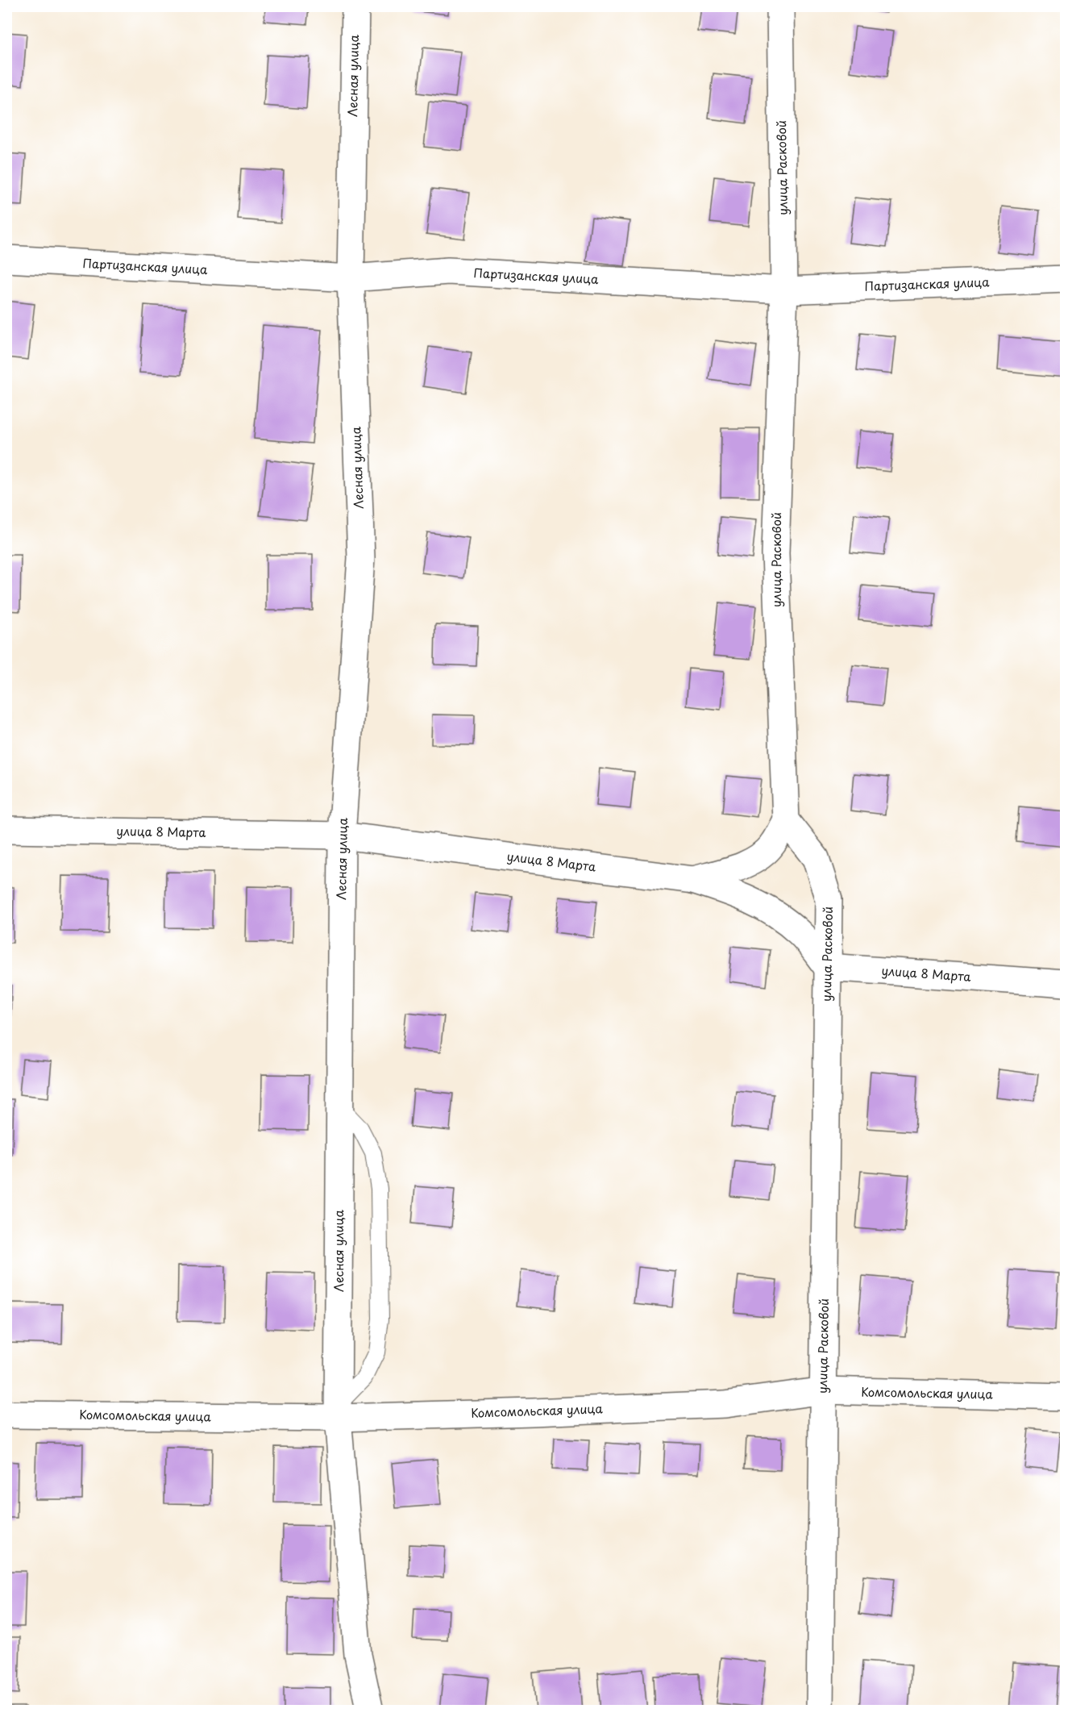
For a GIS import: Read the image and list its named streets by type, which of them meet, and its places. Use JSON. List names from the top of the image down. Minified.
{"streets":{"street":["Лесная улица","улица Расковой","Партизанская улица","улица 8 Марта","Комсомольская улица"]},"crossings":[["Лесная улица","Партизанская улица"],["Лесная улица","улица 8 Марта"],["Лесная улица","Комсомольская улица"],["улица Расковой","Партизанская улица"],["улица Расковой","улица 8 Марта"],["улица Расковой","Комсомольская улица"]]}
